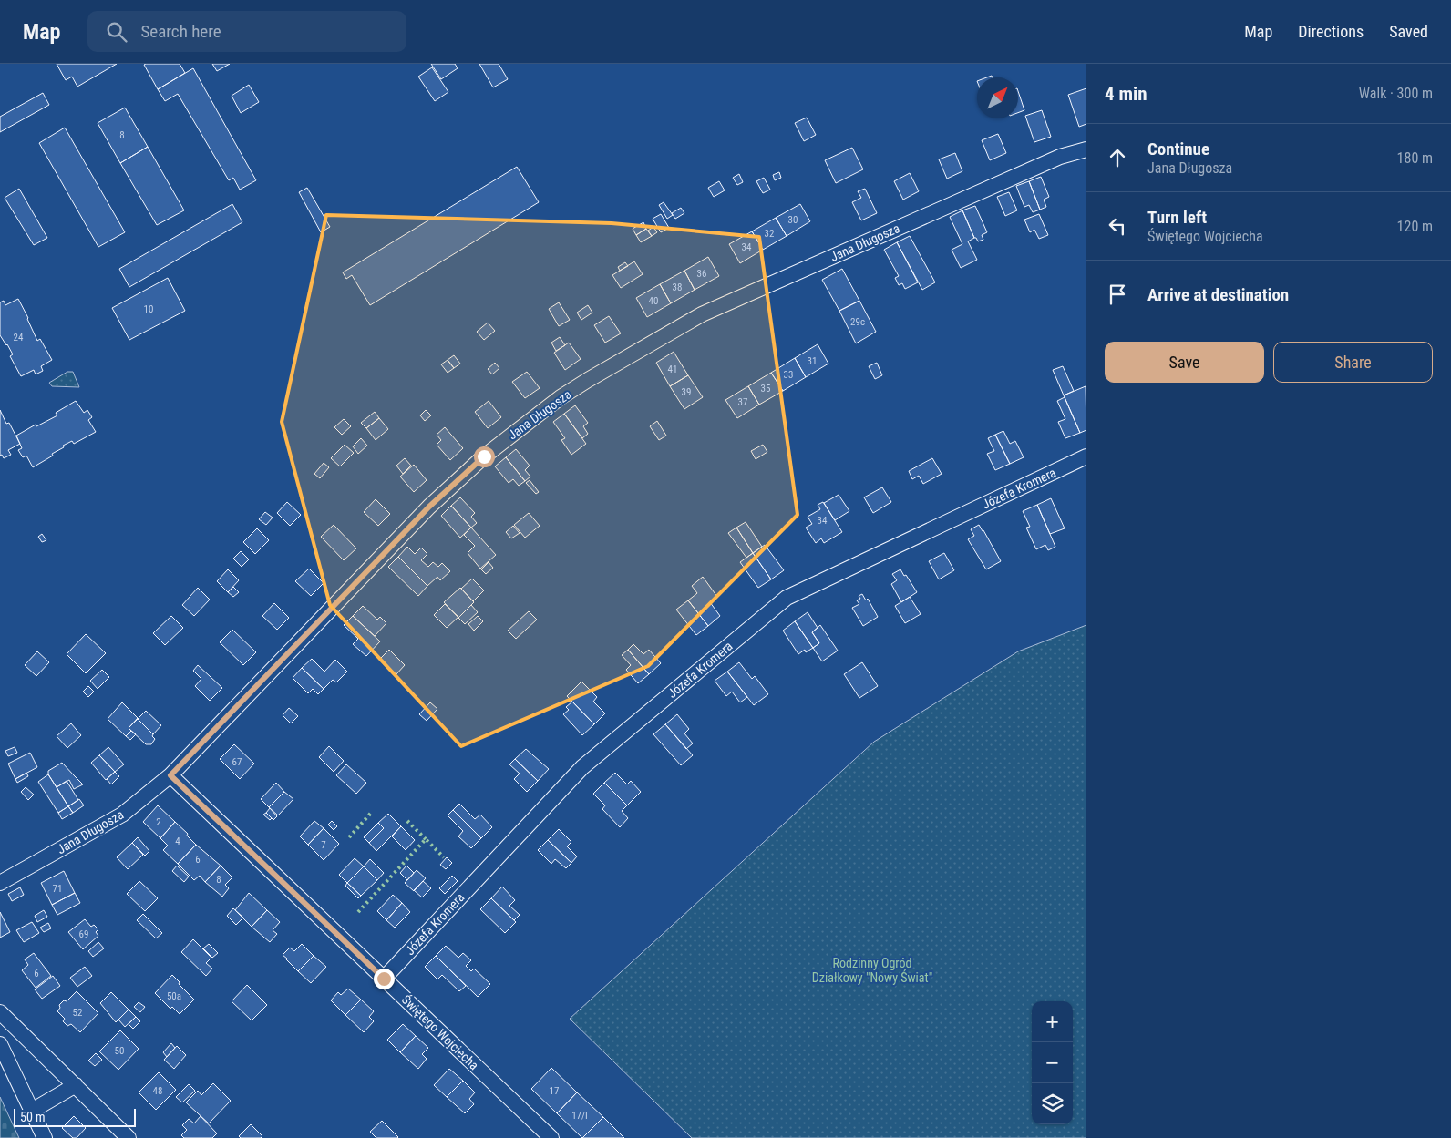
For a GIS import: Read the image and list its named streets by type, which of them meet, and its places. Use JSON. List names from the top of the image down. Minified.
{"streets":{"street":["Jana Długosza","Józefa Kromera","Świętego Wojciecha"]},"crossings":[["Jana Długosza","Świętego Wojciecha"],["Józefa Kromera","Świętego Wojciecha"]],"parks":["Rodzinny Ogród Działkowy \"Nowy Świat\""],"house_numbers":["8","30","32","34","36","38","40","10","29c","24","31","41","33","35","39","37","34","67","2","4","7","6","8","71","69","6","50a","52","50","48","17","17/I"],"scale_bar":"50 m","north":"top right","page":{"header":"Map","search":"Search here","nav":["Map","Directions","Saved"],"heading":["4 min","Walk · 300 m"],"list":[["Continue","Jana Długosza","180 m"],["Turn left","Świętego Wojciecha","120 m"],"Arrive at destination"],"buttons":["Save","Share"],"map_buttons":["+","−"],"scale":"50 m"}}
